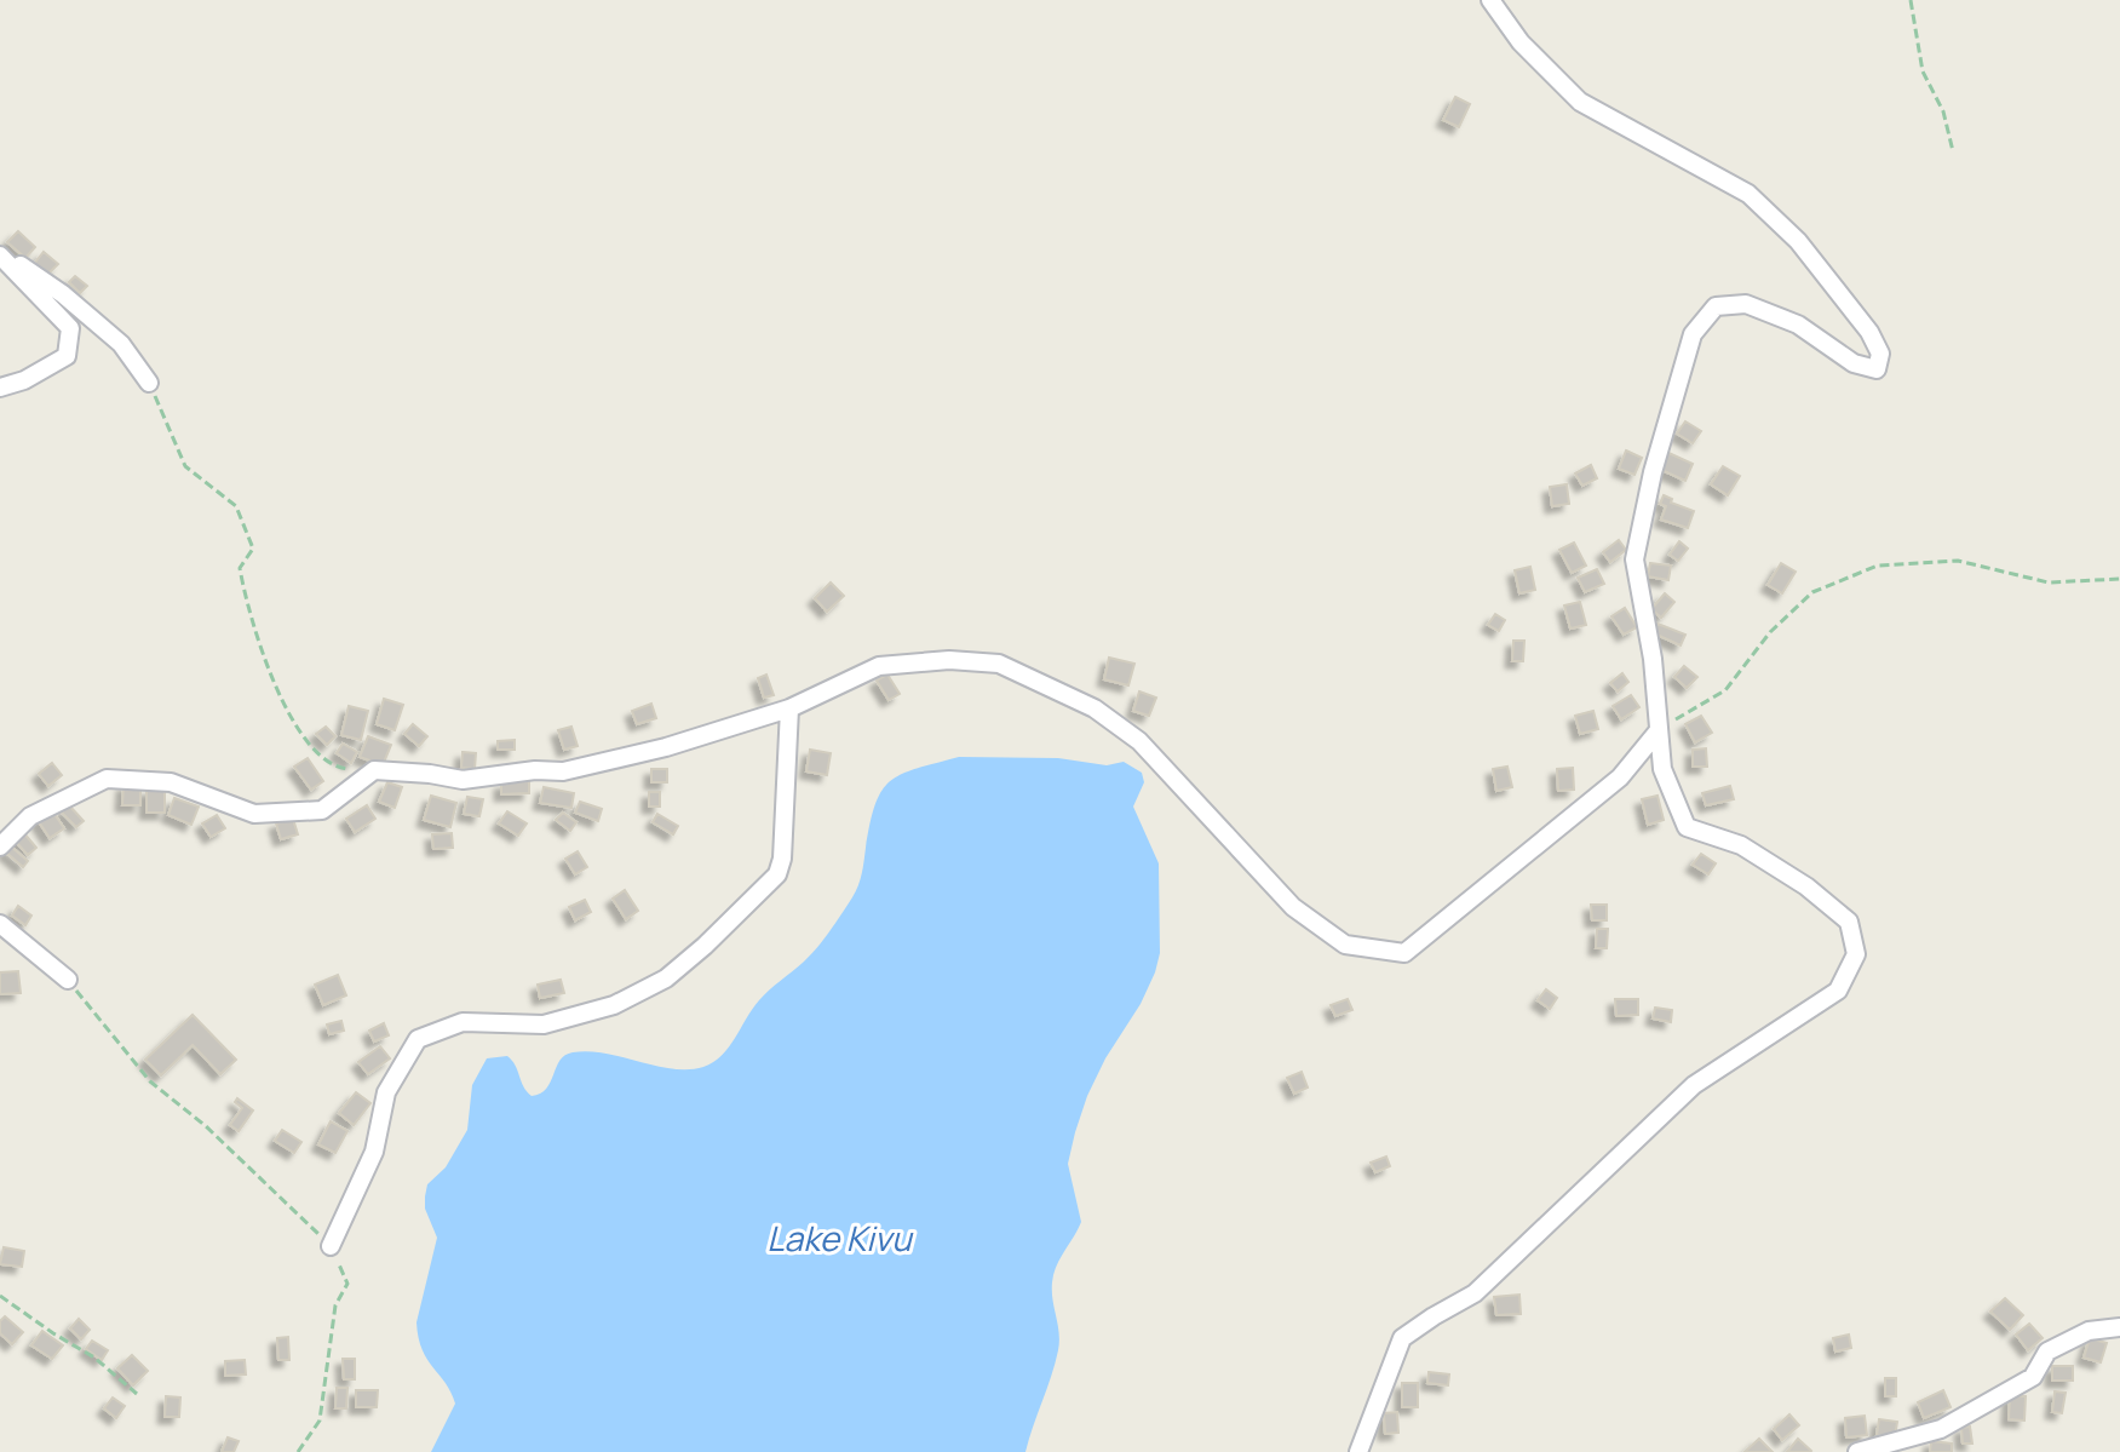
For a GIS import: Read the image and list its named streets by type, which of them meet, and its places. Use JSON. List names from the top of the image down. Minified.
{"water":["Lake Kivu"]}
